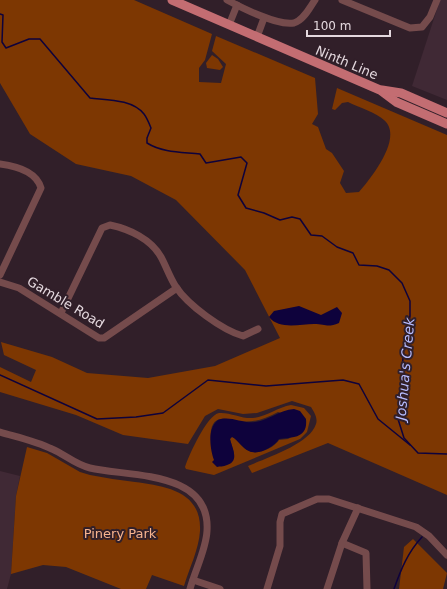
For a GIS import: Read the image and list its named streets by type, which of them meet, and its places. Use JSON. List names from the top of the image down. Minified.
{"streets":{"main road":["Ninth Line"],"street":["Gamble Road"]},"water":["Joshua's Creek"],"parks":["Pinery Park"],"scale_bar":"100 m"}
